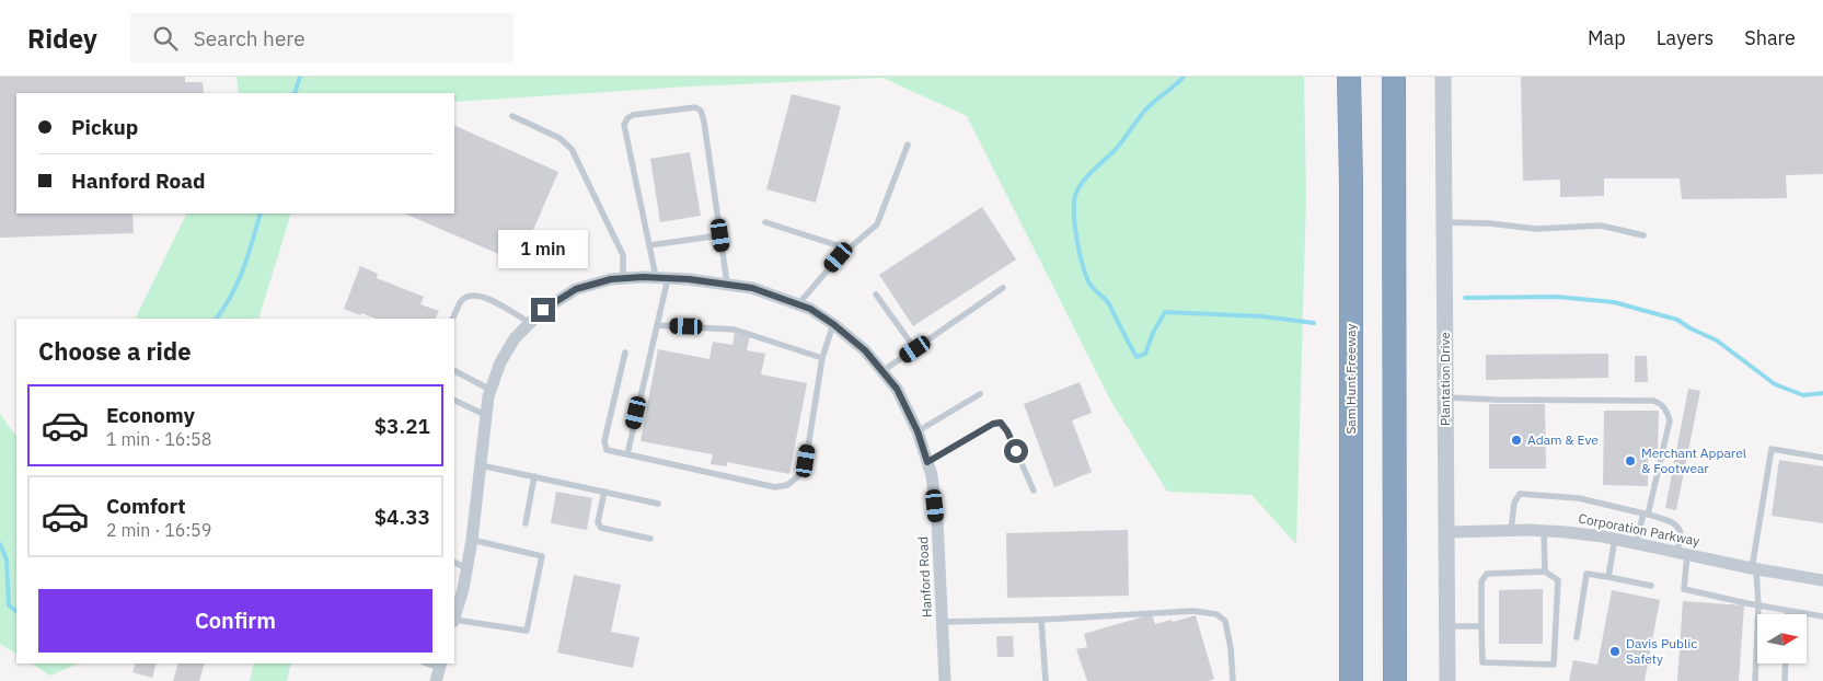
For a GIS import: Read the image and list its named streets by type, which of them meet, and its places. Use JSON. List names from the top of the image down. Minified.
{"streets":{"highway":["Sam Hunt Freeway"],"street":["Plantation Drive","Corporation Parkway","Hanford Road"]},"crossings":[["Plantation Drive","Corporation Parkway"]],"places":["Adam & Eve","Merchant Apparel & Footwear","Davis Public Safety"],"north":"right","page":{"header":"Ridey","search":"Search here","nav":["Map","Layers","Share"],"banner":["Pickup","Hanford Road"],"bubble":"1 min","heading":"Choose a ride","list":[{"name":"Economy","note":"1 min · 16:58","value":"$3.21"},{"name":"Comfort","note":"2 min · 16:59","value":"$4.33"}],"buttons":"Confirm"}}
